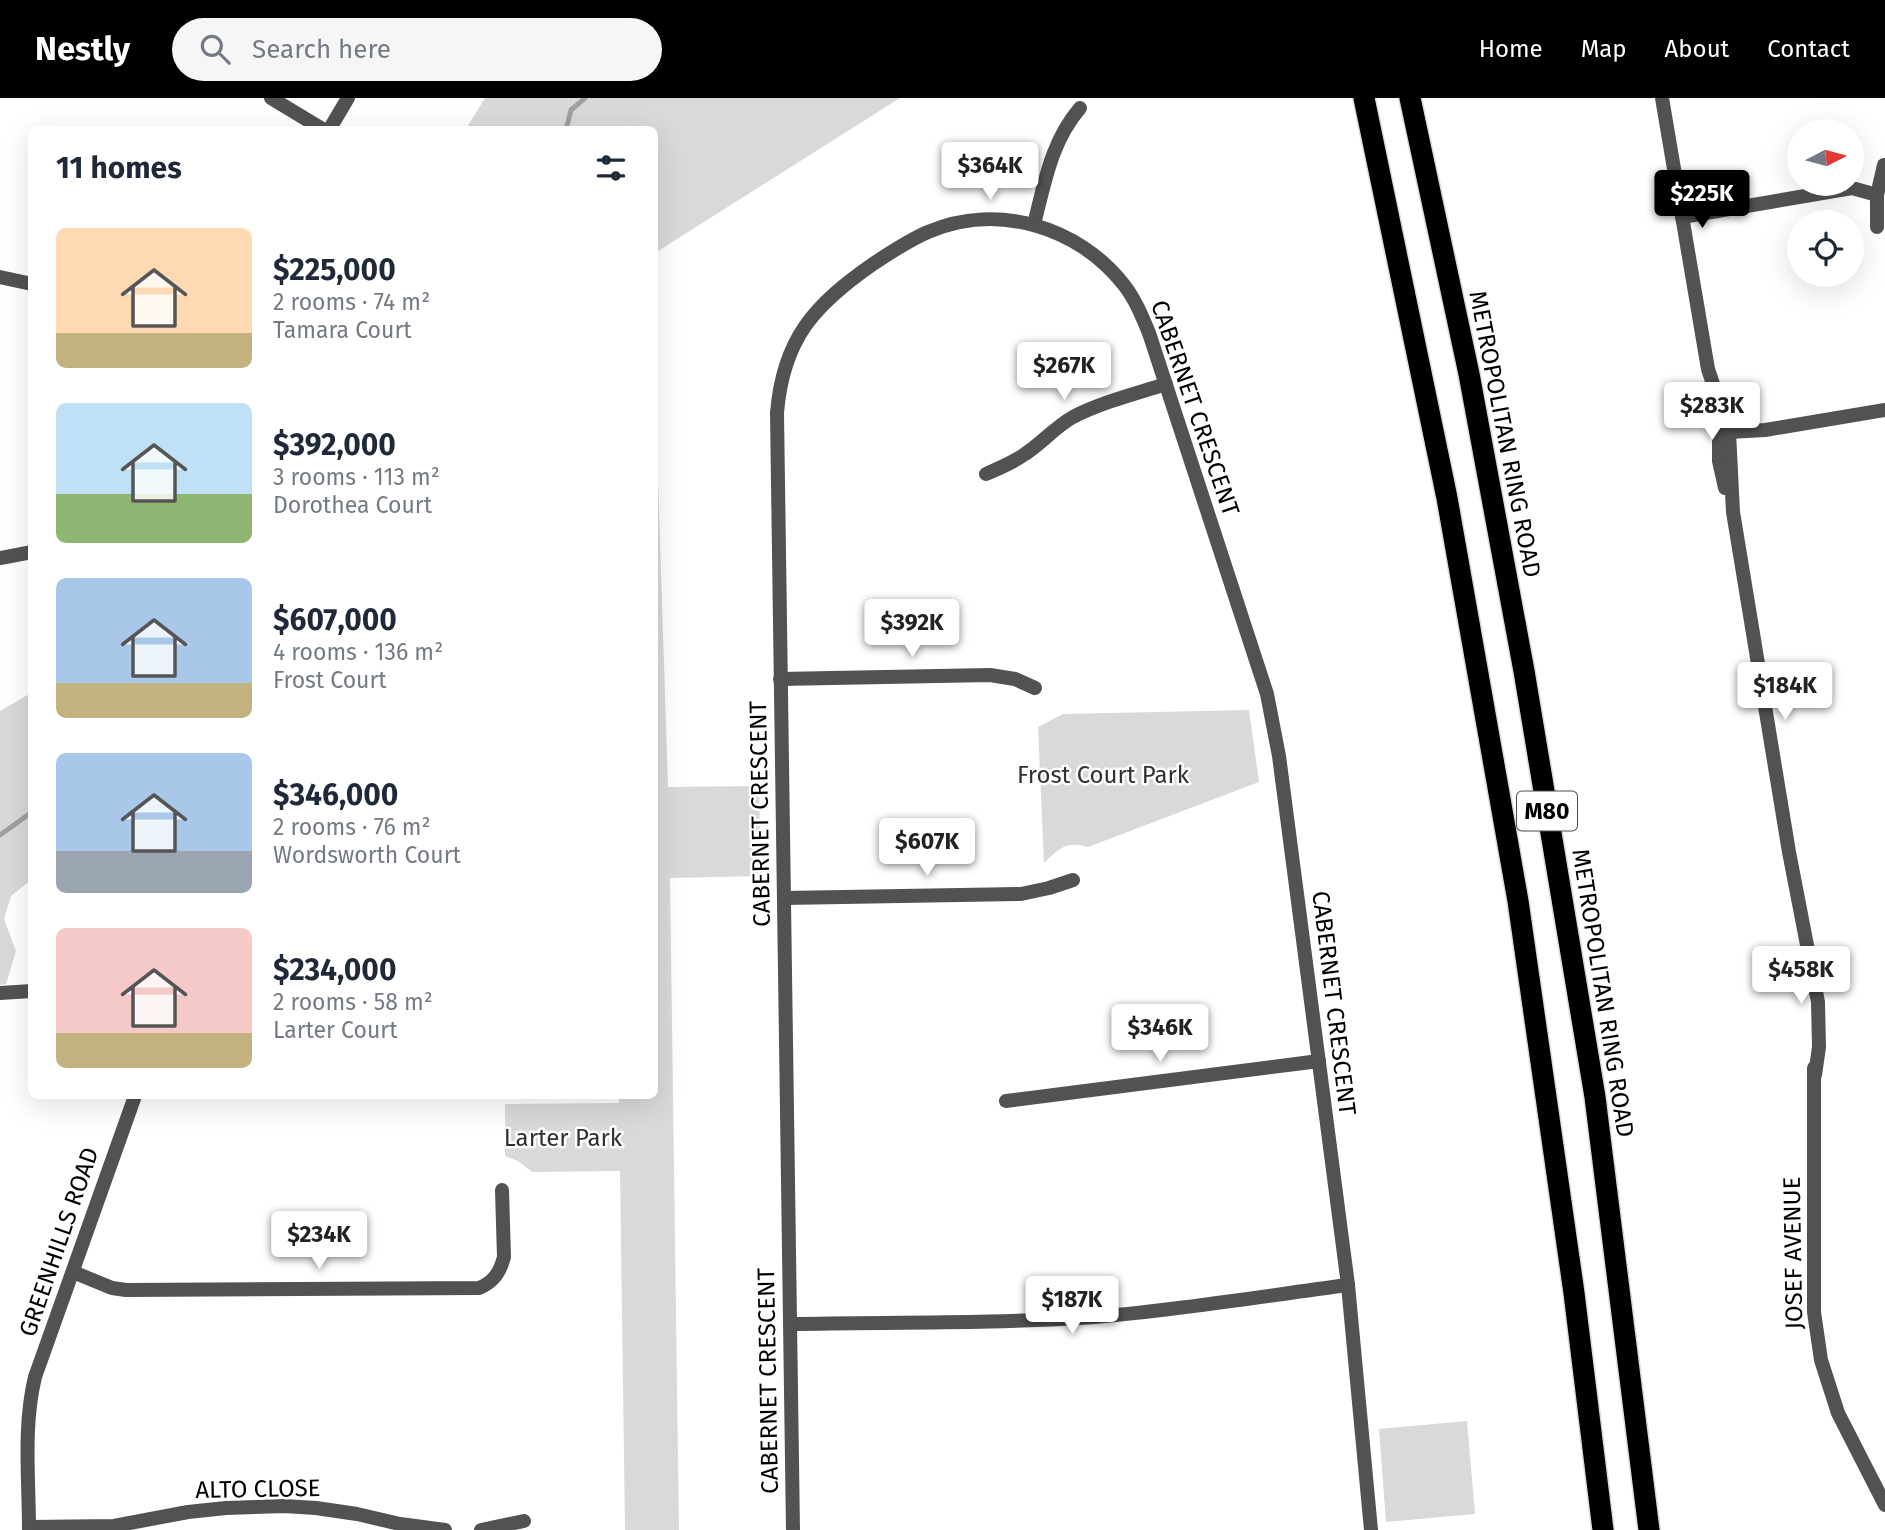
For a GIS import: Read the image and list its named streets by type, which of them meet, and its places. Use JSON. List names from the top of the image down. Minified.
{"streets":{"highway":["METROPOLITAN RING ROAD","M80"],"street":["CABERNET CRESCENT","GREENHILLS ROAD","JOSEF AVENUE","ALTO CLOSE"]},"crossings":[["GREENHILLS ROAD","ALTO CLOSE"]],"parks":["Frost Court Park","Larter Park"],"north":"right","page":{"header":"Nestly","search":"Search here","nav":["Home","Map","About","Contact"],"heading":"11 homes","price":["$364K","$225K","$267K","$283K","$392K","$184K","$607K","$458K","$346K","$234K","$187K"],"list":[{"name":"$225,000","note":"2 rooms · 74 m² · Tamara Court"},{"name":"$392,000","note":"3 rooms · 113 m² · Dorothea Court"},{"name":"$607,000","note":"4 rooms · 136 m² · Frost Court"},{"name":"$346,000","note":"2 rooms · 76 m² · Wordsworth Court"},{"name":"$234,000","note":"2 rooms · 58 m² · Larter Court"}]}}
